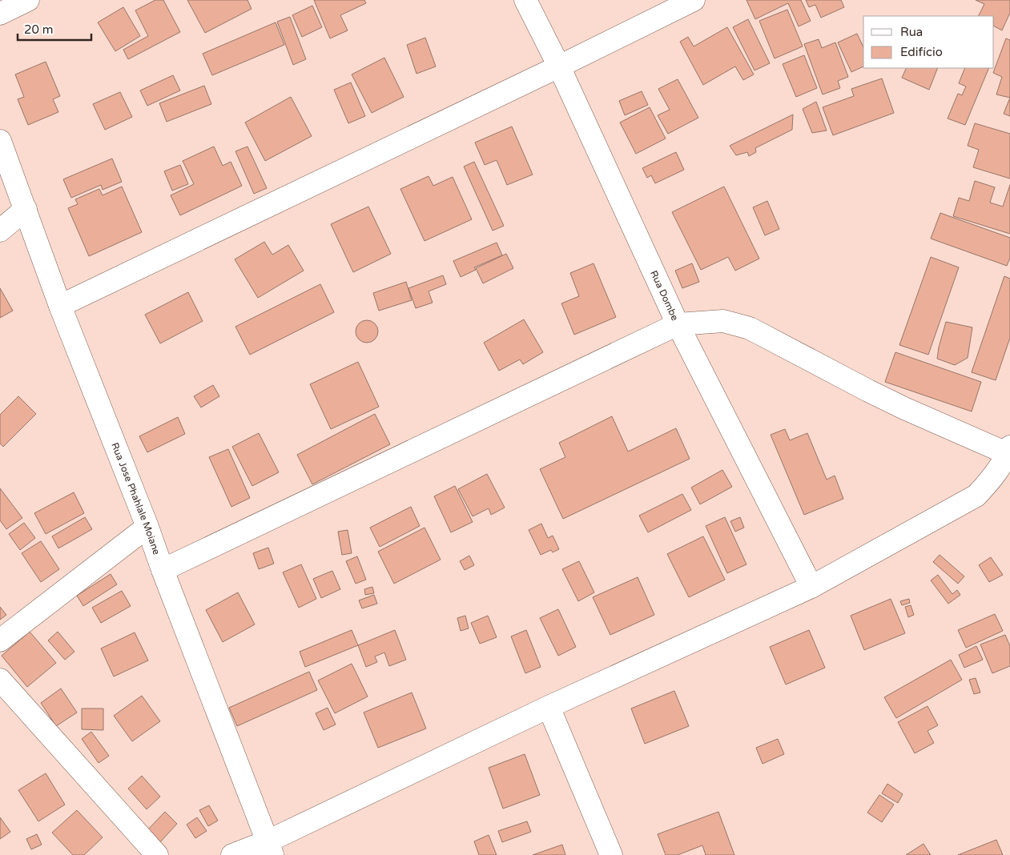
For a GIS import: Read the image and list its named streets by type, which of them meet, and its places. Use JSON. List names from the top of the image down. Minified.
{"streets":{"street":["Rua Dombe","Rua Jose Phahlale Moiane"]},"legend":["Rua","Edifício"],"scale_bar":"20 m"}
